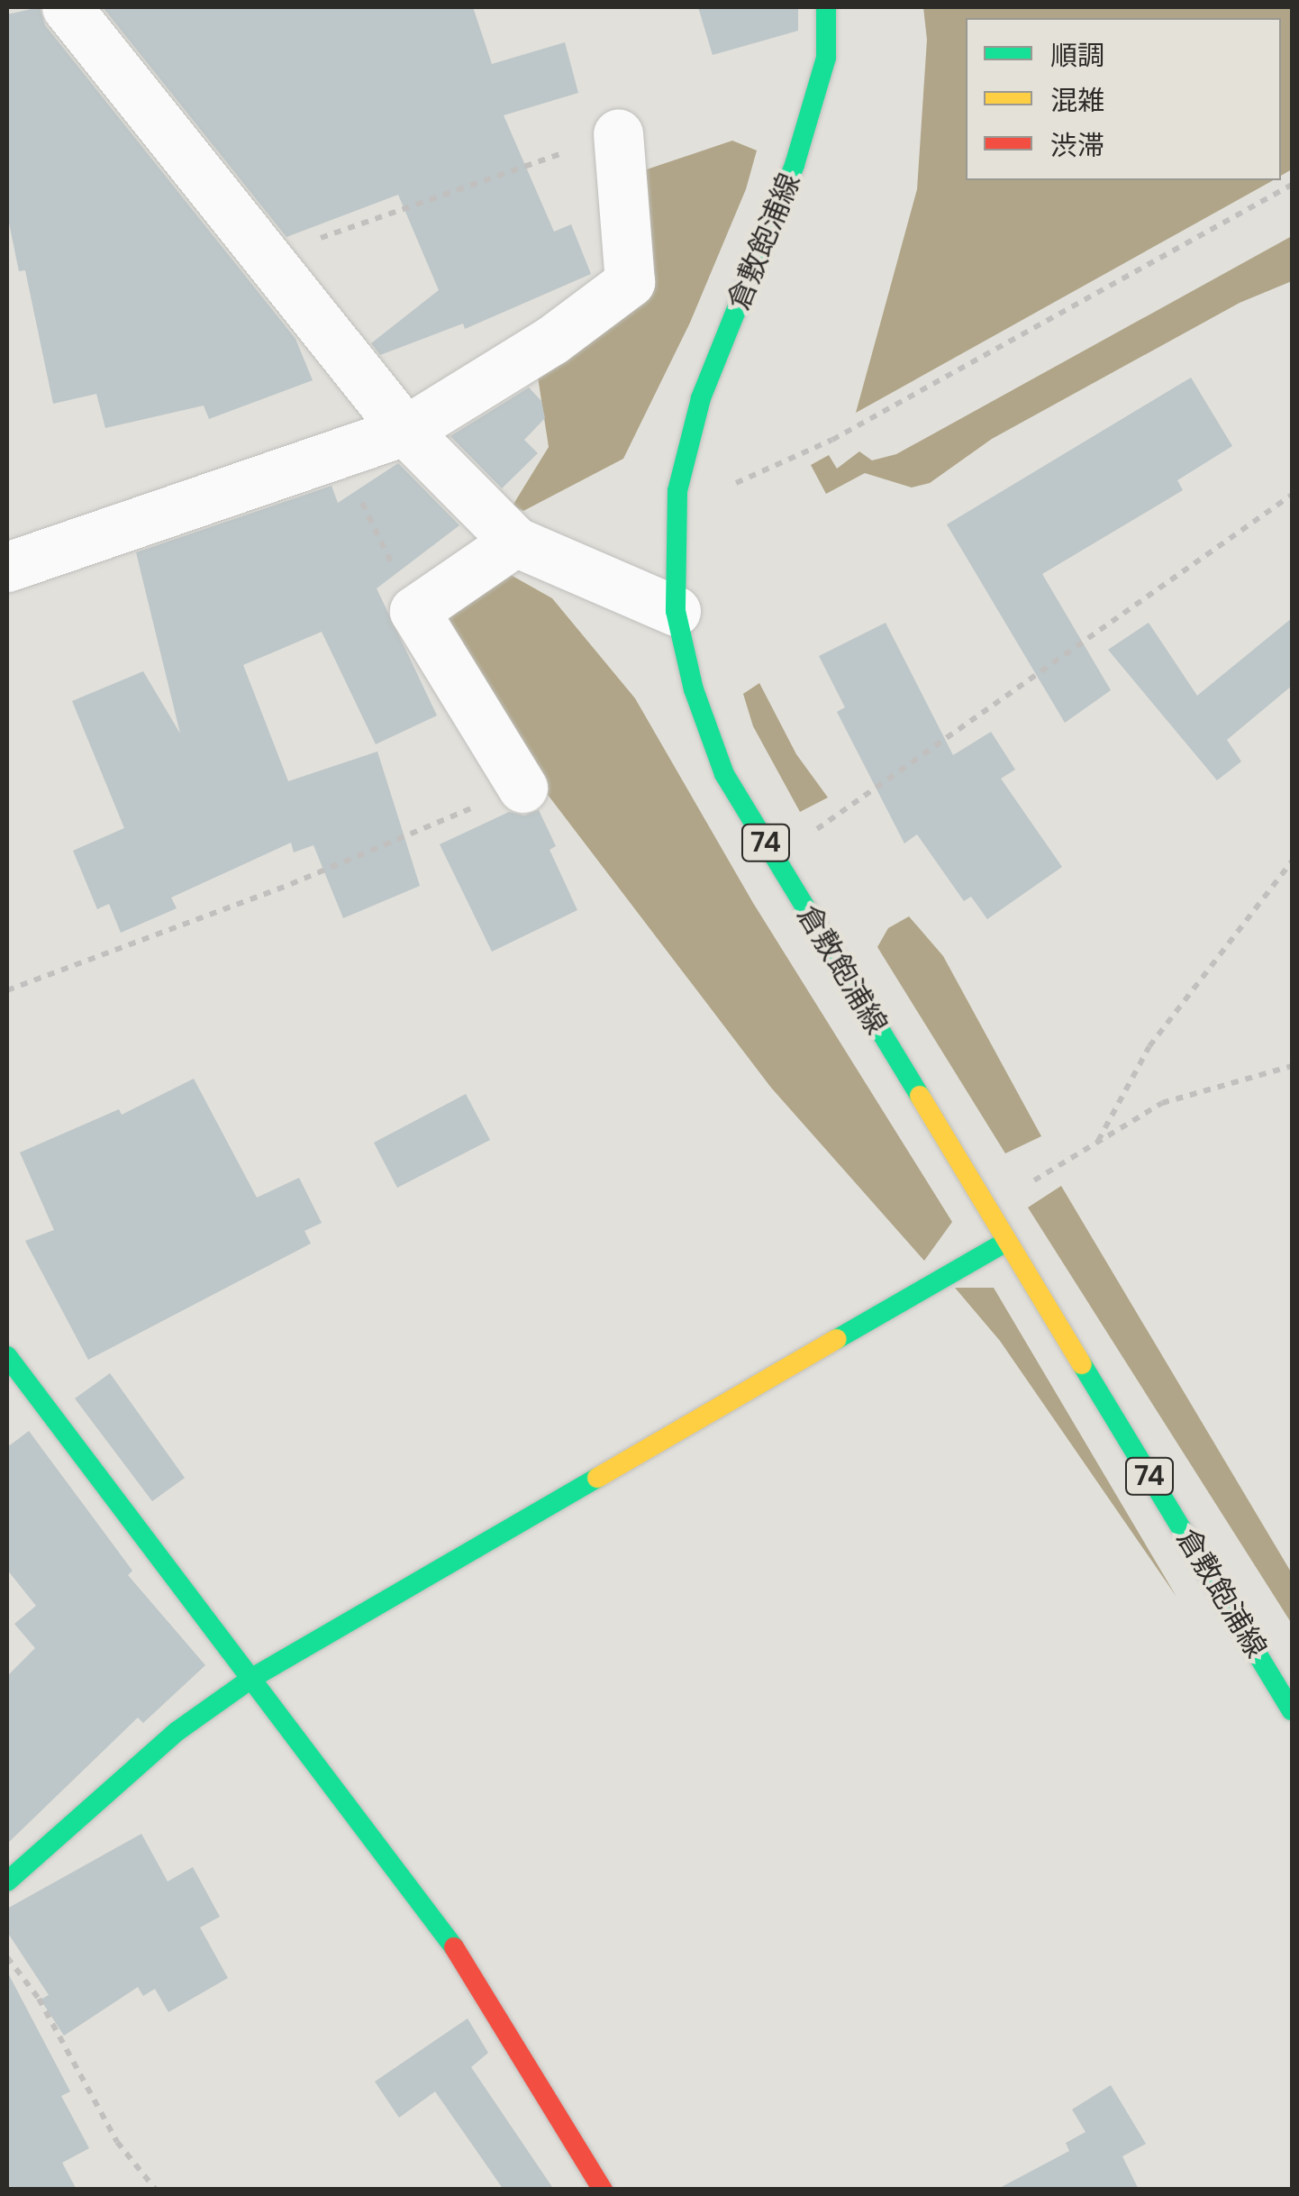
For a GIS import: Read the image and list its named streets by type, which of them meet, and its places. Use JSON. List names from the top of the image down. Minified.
{"streets":{"street":["倉敷飽浦線","74"]},"legend":["順調","混雑","渋滞"]}
